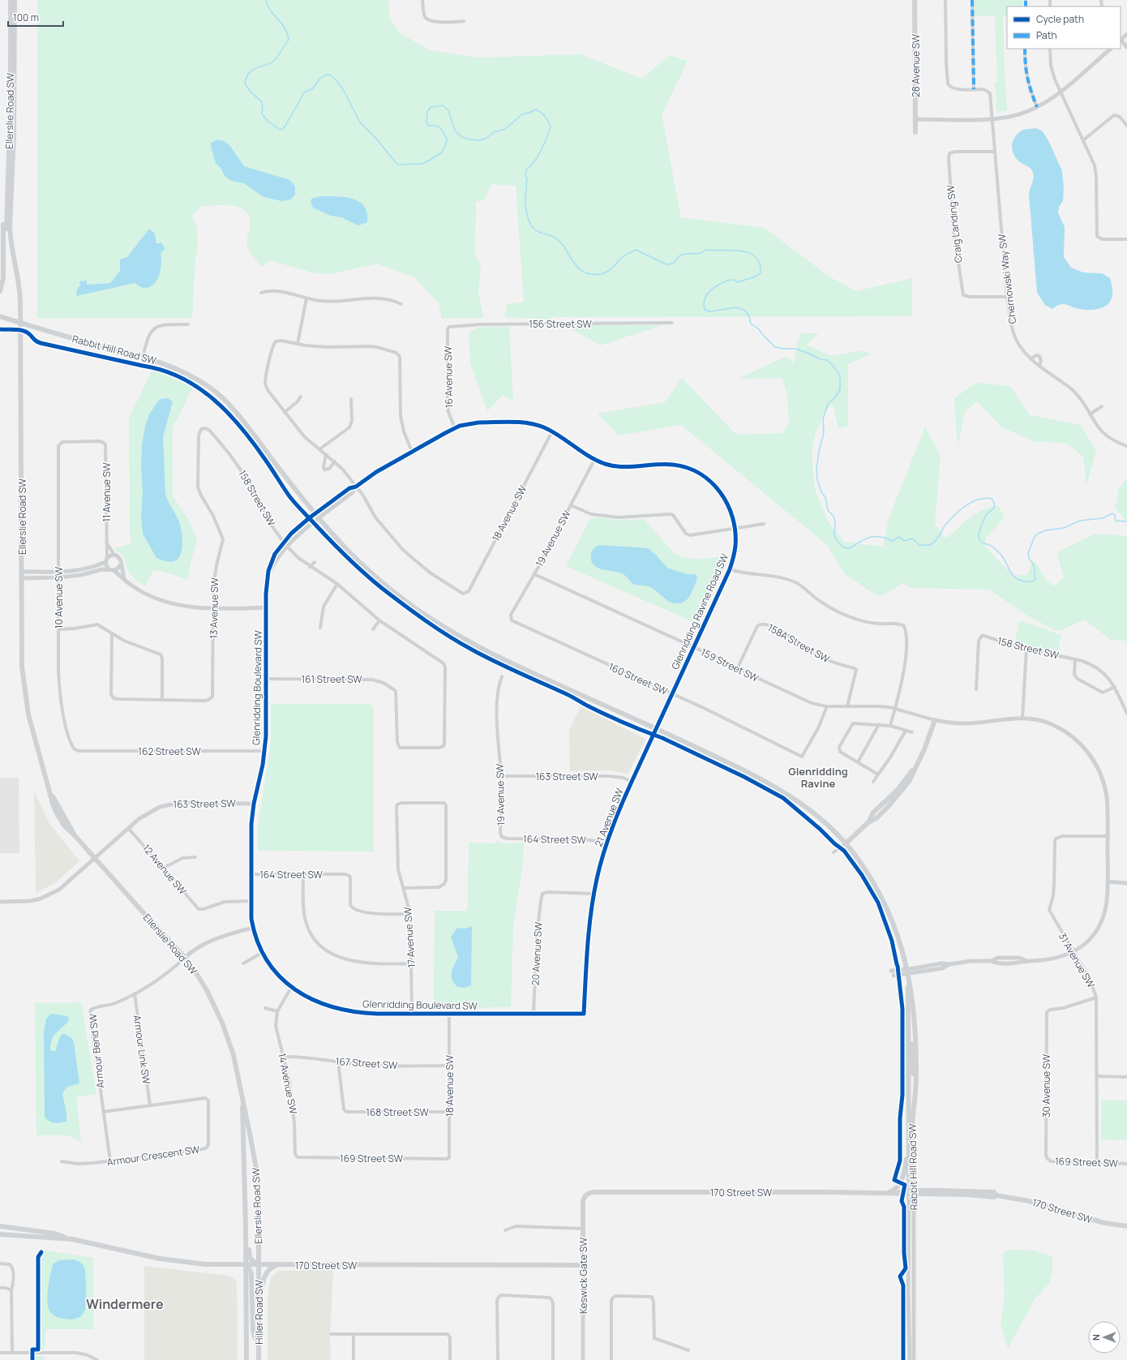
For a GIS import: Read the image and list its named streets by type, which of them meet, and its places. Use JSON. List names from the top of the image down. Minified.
{"streets":{"main road":["28 Avenue SW","Ellerslie Road SW","Rabbit Hill Road SW","170 Street SW","Keswick Gate SW","Hiller Road SW"],"street":["Craig Landing SW","Chernowski Way SW","156 Street SW","16 Avenue SW","11 Avenue SW","158 Street SW","18 Avenue SW","19 Avenue SW","10 Avenue SW","13 Avenue SW","Glenridding Ravine Road SW","158A Street SW","159 Street SW","161 Street SW","160 Street SW","Glenridding Boulevard SW","162 Street SW","163 Street SW","21 Avenue SW","164 Street SW","12 Avenue SW","17 Avenue SW","20 Avenue SW","31 Avenue SW","Armour Link SW","Armour Bend SW","167 Street SW","14 Avenue SW","30 Avenue SW","168 Street SW","Armour Crescent SW","169 Street SW"]},"crossings":[["Ellerslie Road SW","Rabbit Hill Road SW"],["Ellerslie Road SW","163 Street SW"],["Ellerslie Road SW","Armour Bend SW"],["Ellerslie Road SW","170 Street SW"],["Ellerslie Road SW","Hiller Road SW"],["Craig Landing SW","Chernowski Way SW"],["156 Street SW","16 Avenue SW"],["Rabbit Hill Road SW","Glenridding Ravine Road SW"],["Rabbit Hill Road SW","Glenridding Boulevard SW"],["Rabbit Hill Road SW","21 Avenue SW"],["Rabbit Hill Road SW","170 Street SW"],["16 Avenue SW","Glenridding Ravine Road SW"],["11 Avenue SW","10 Avenue SW"],["158 Street SW","13 Avenue SW"],["158 Street SW","161 Street SW"],["158 Street SW","Glenridding Boulevard SW"],["18 Avenue SW","Glenridding Ravine Road SW"],["18 Avenue SW","Glenridding Boulevard SW"],["18 Avenue SW","167 Street SW"],["18 Avenue SW","168 Street SW"],["18 Avenue SW","169 Street SW"],["19 Avenue SW","Glenridding Ravine Road SW"],["19 Avenue SW","159 Street SW"],["19 Avenue SW","160 Street SW"],["19 Avenue SW","163 Street SW"],["19 Avenue SW","164 Street SW"],["10 Avenue SW","162 Street SW"],["Glenridding Ravine Road SW","159 Street SW"],["Glenridding Ravine Road SW","160 Street SW"],["Glenridding Ravine Road SW","Glenridding Boulevard SW"],["Glenridding Ravine Road SW","21 Avenue SW"],["158A Street SW","159 Street SW"],["159 Street SW","160 Street SW"],["161 Street SW","Glenridding Boulevard SW"],["Glenridding Boulevard SW","162 Street SW"],["Glenridding Boulevard SW","163 Street SW"],["Glenridding Boulevard SW","21 Avenue SW"],["Glenridding Boulevard SW","164 Street SW"],["Glenridding Boulevard SW","12 Avenue SW"],["Glenridding Boulevard SW","17 Avenue SW"],["Glenridding Boulevard SW","20 Avenue SW"],["Glenridding Boulevard SW","14 Avenue SW"],["163 Street SW","21 Avenue SW"],["163 Street SW","12 Avenue SW"],["21 Avenue SW","164 Street SW"],["21 Avenue SW","20 Avenue SW"],["164 Street SW","17 Avenue SW"],["31 Avenue SW","30 Avenue SW"],["31 Avenue SW","169 Street SW"],["Armour Link SW","Armour Bend SW"],["Armour Link SW","Armour Crescent SW"],["Armour Bend SW","Armour Crescent SW"],["167 Street SW","14 Avenue SW"],["167 Street SW","168 Street SW"],["14 Avenue SW","169 Street SW"],["30 Avenue SW","169 Street SW"],["170 Street SW","Keswick Gate SW"],["170 Street SW","Hiller Road SW"]],"districts":["Glenridding Ravine","Windermere"],"legend":["Cycle path","Path"],"scale_bar":"100 m","north":"left"}
